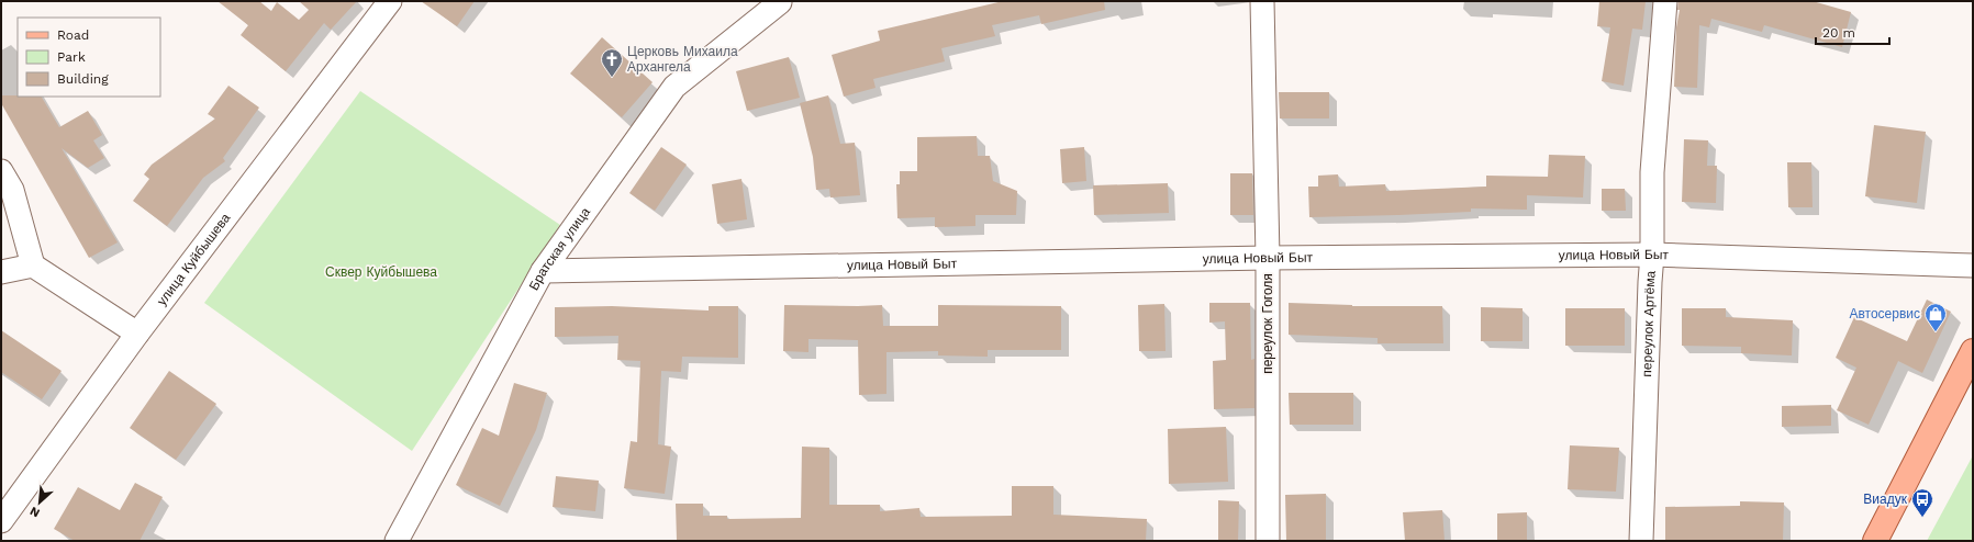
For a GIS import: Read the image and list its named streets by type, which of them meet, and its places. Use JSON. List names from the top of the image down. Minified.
{"streets":{"street":["Братская улица","улица Новый Быт","улица Куйбышева","переулок Гоголя","переулок Артёма"]},"crossings":[["Братская улица","улица Новый Быт"],["улица Новый Быт","переулок Гоголя"],["улица Новый Быт","переулок Артёма"]],"parks":["Сквер Куйбышева"],"places":{"church":["Церковь Михаила Архангела"],"shop":["Автосервис"],"bus stop":["Виадук"]},"legend":["Road","Park","Building"],"scale_bar":"20 m","north":"bottom left"}
